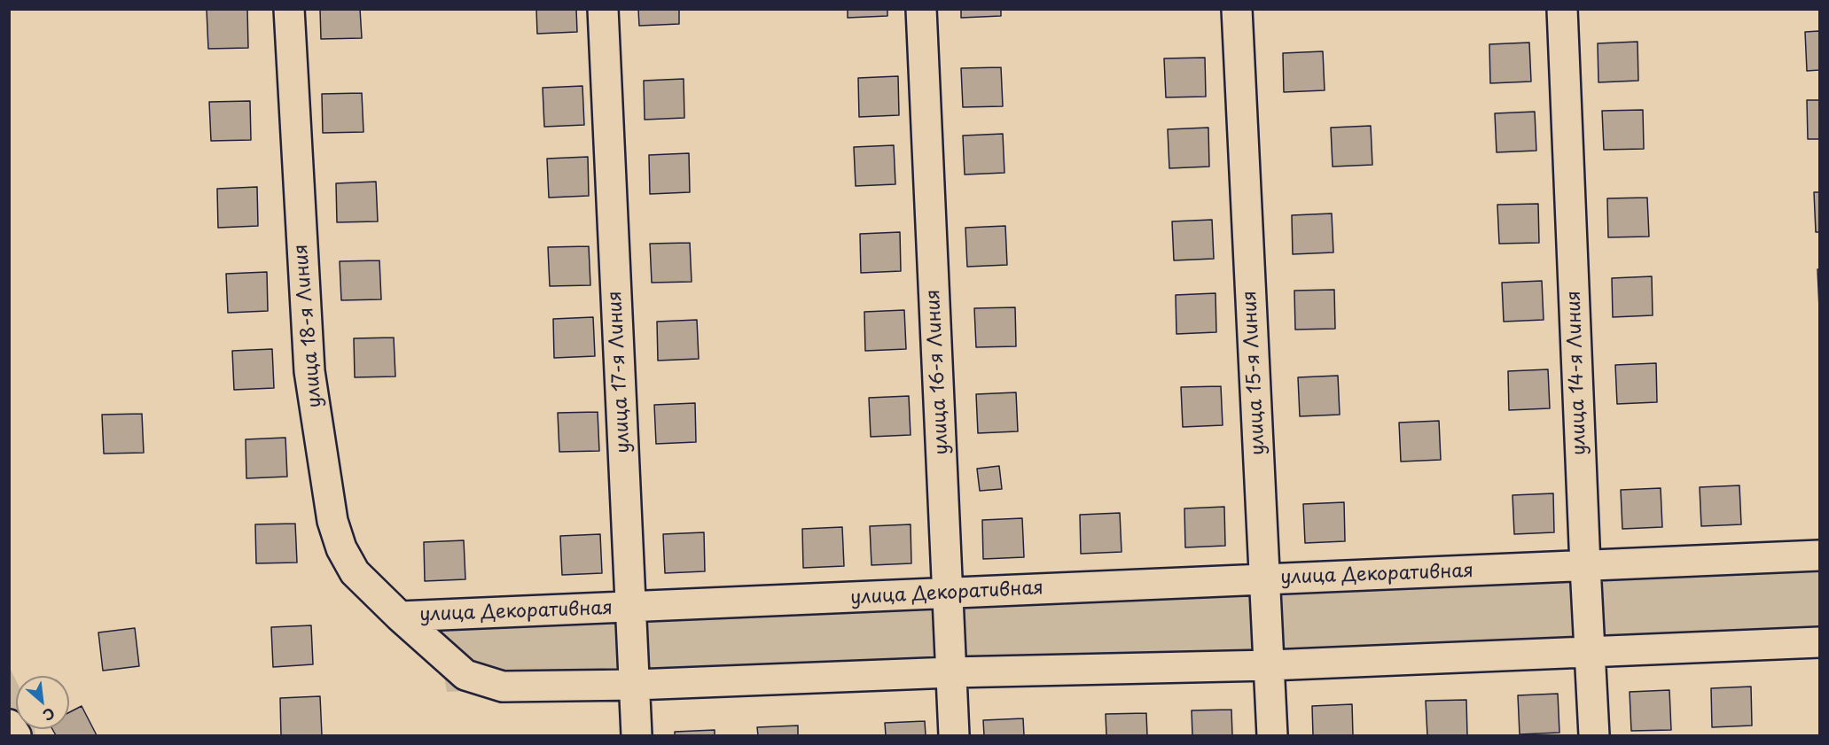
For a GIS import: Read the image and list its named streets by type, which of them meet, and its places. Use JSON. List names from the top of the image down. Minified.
{"streets":{"street":["улица 18-я Линия","улица 17-я Линия","улица 16-я Линия","улица 15-я Линия","улица 14-я Линия","улица Декоративная"]},"crossings":[["улица 18-я Линия","улица Декоративная"],["улица 17-я Линия","улица Декоративная"],["улица 16-я Линия","улица Декоративная"],["улица 15-я Линия","улица Декоративная"],["улица 14-я Линия","улица Декоративная"]],"north":"bottom right"}
